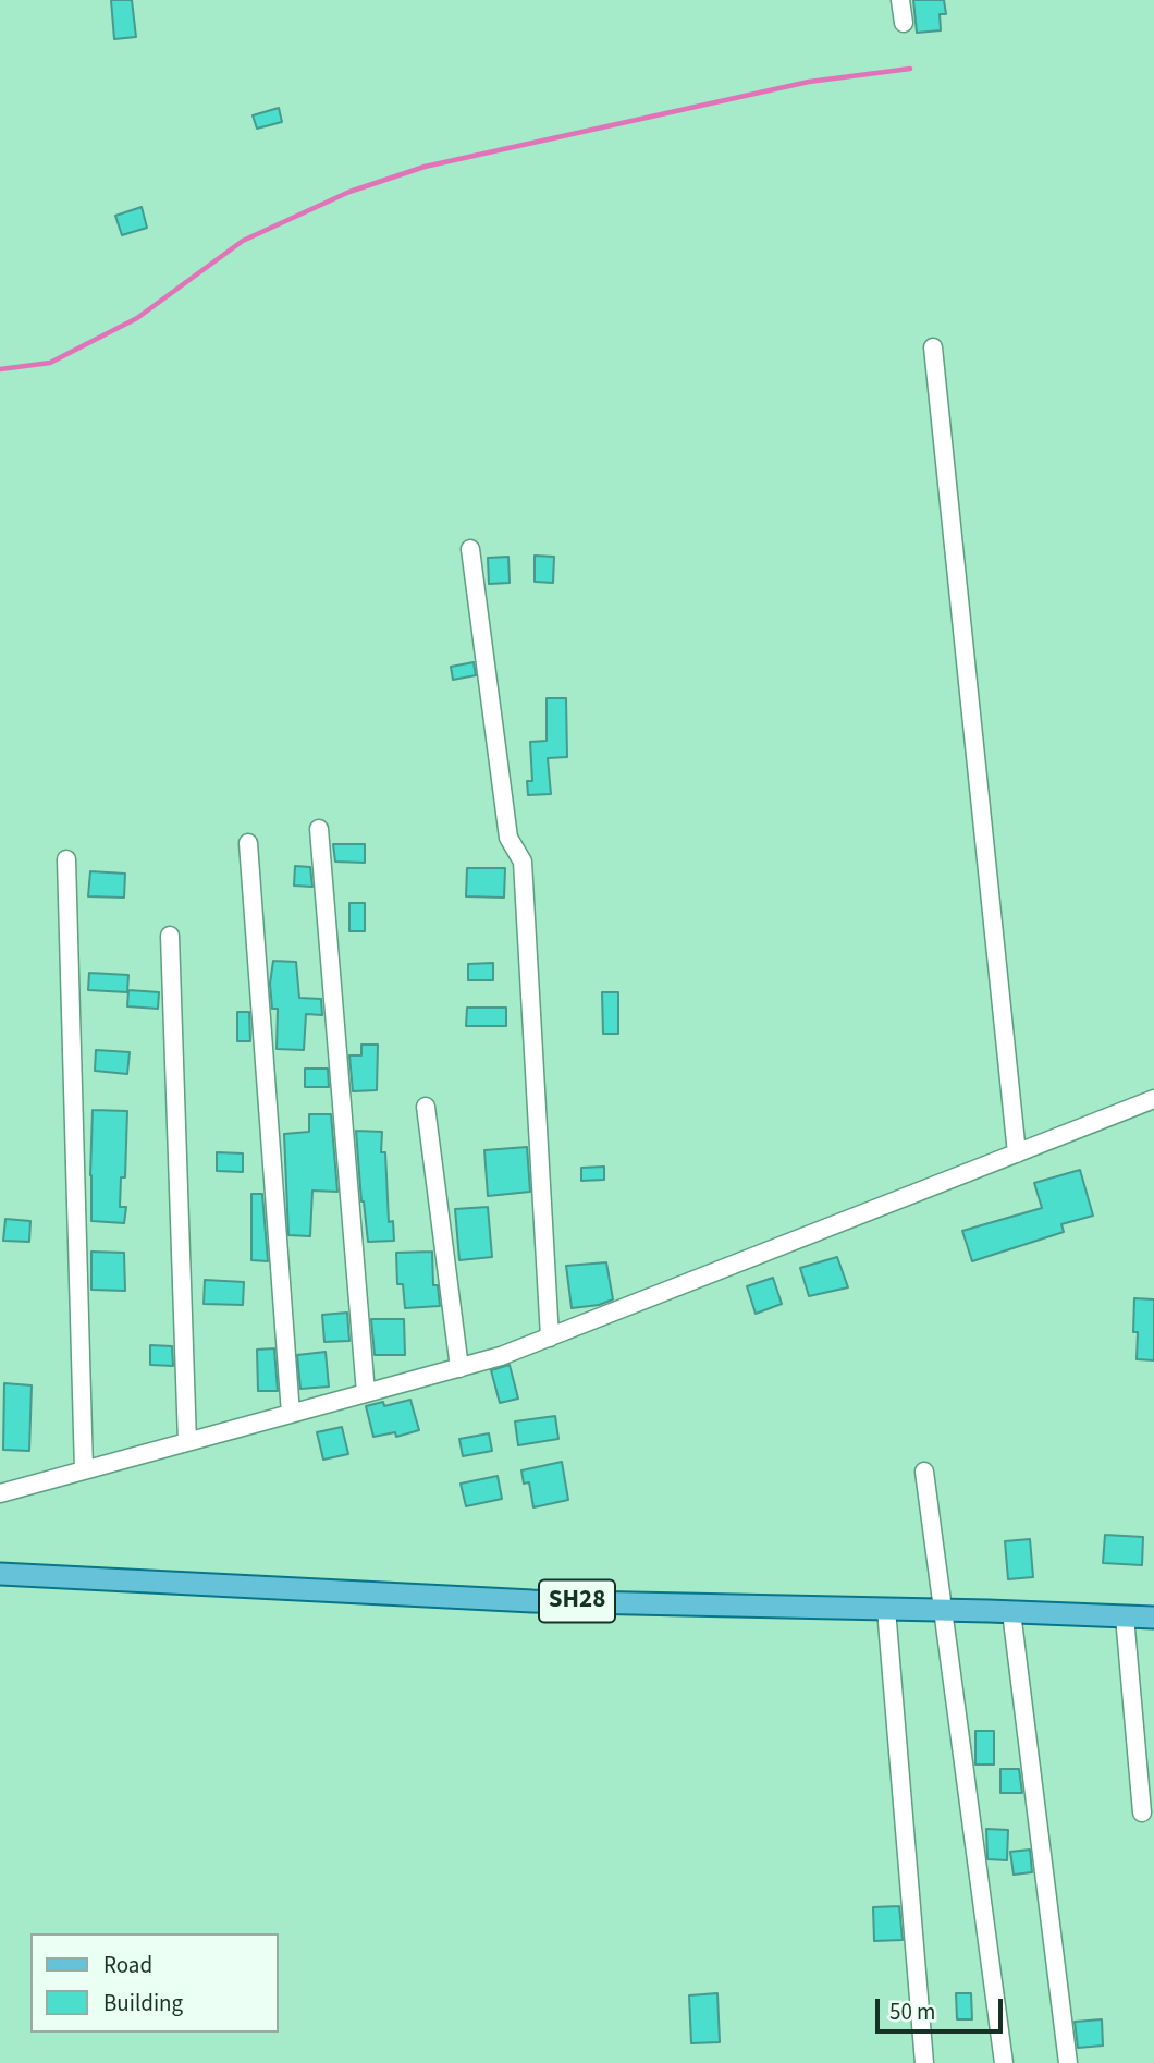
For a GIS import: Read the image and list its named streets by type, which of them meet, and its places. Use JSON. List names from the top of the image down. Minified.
{"streets":{"main road":["SH28"]},"legend":["Road","Building"],"scale_bar":"50 m"}
